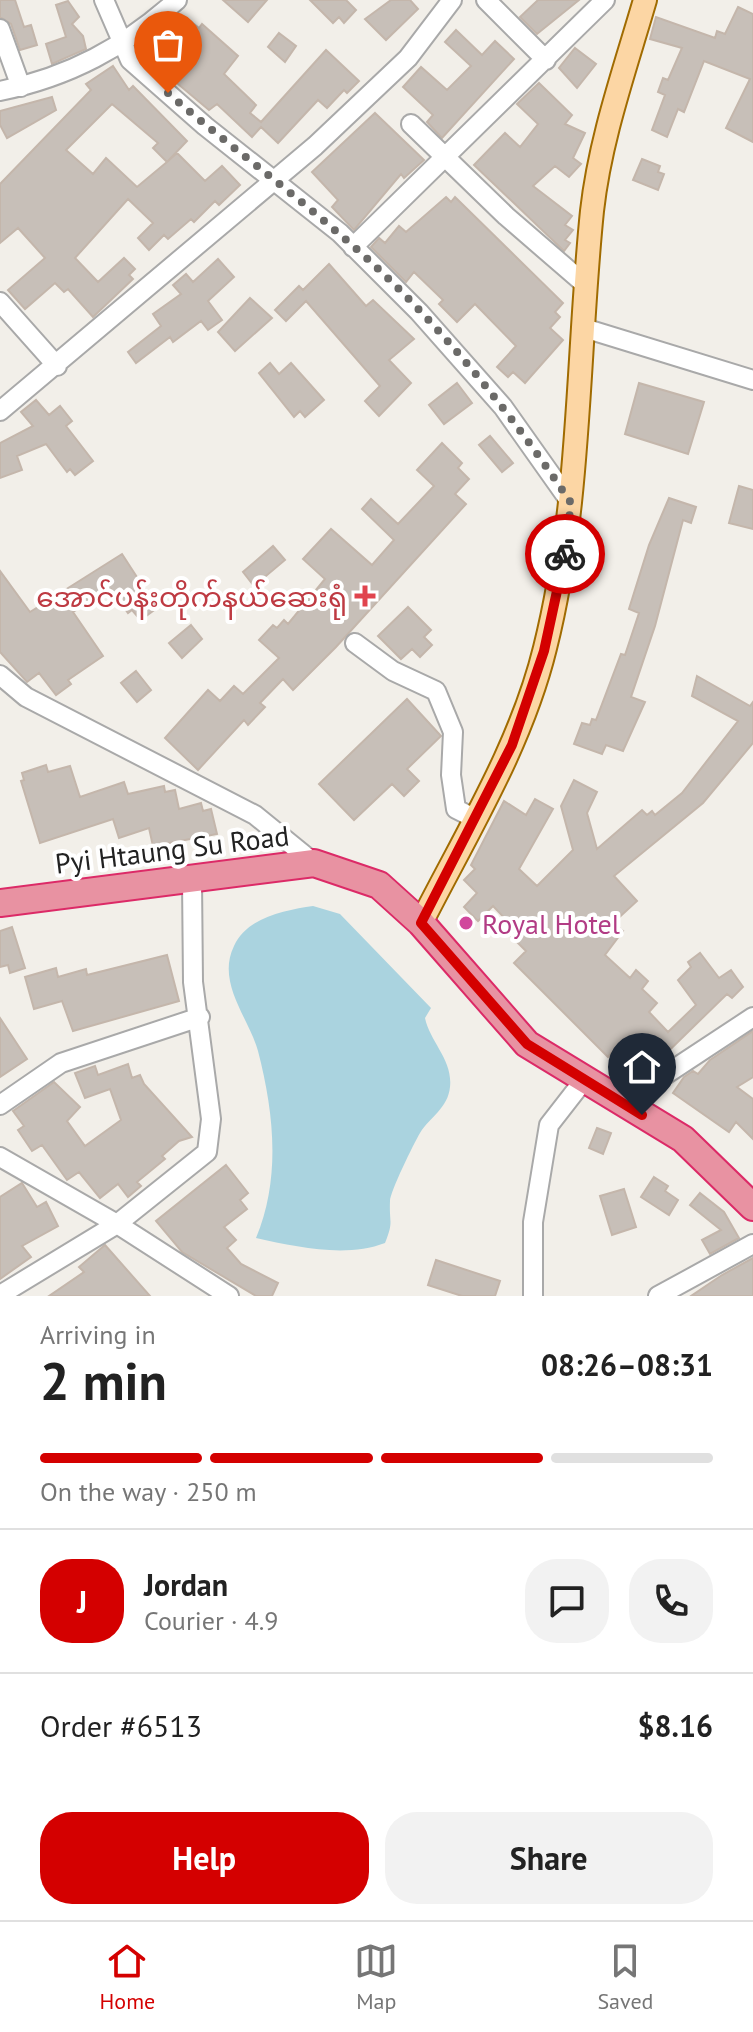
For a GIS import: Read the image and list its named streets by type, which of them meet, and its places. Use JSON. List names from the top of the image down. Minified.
{"streets":{"highway":["Pyi Htaung Su Road"]},"places":{"health":["အောင်ပန်းတိုက်နယ်ဆေးရုံ"],"other":["Royal Hotel"]},"page":{"heading":["2 min","Arriving in","08:26–08:31"],"panel":["Jordan","Courier · 4.9","Order #6513","$8.16"],"bar":"On the way · 250 m","round":"J","buttons":["Help","Share"],"tabs":["Home","Map","Saved"]}}
